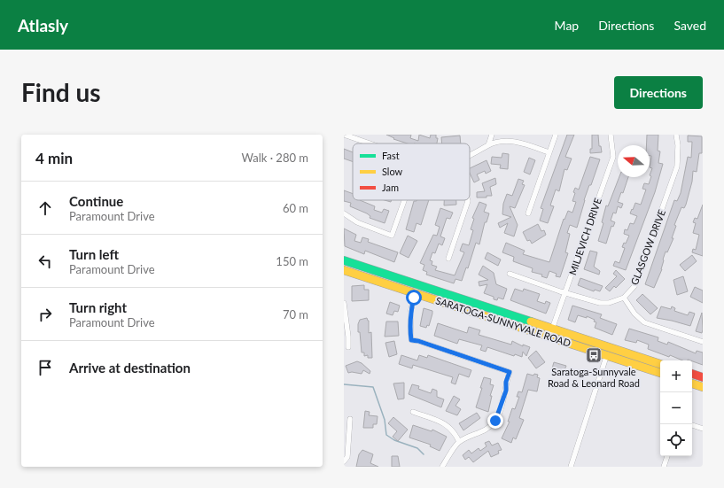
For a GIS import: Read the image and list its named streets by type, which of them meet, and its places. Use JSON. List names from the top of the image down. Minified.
{"streets":{"main road":["SARATOGA-SUNNYVALE ROAD"],"street":["MILJEVICH DRIVE","GLASGOW DRIVE"]},"crossings":[["MILJEVICH DRIVE","SARATOGA-SUNNYVALE ROAD"]],"places":{"bus stop":["Saratoga-Sunnyvale Road & Leonard Road"]},"legend":["Fast","Slow","Jam"],"north":"left","page":{"header":"Atlasly","nav":["Map","Directions","Saved"],"buttons":"Directions","title":"Find us","heading":["4 min","Walk · 280 m"],"list":[["Continue","Paramount Drive","60 m"],["Turn left","Paramount Drive","150 m"],["Turn right","Paramount Drive","70 m"],"Arrive at destination"],"map_buttons":["+","−"]}}
